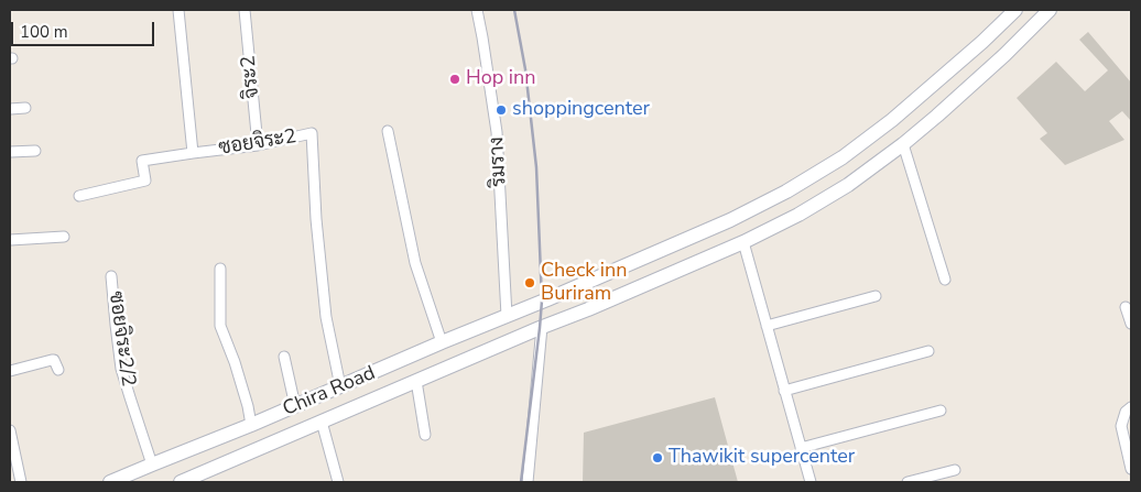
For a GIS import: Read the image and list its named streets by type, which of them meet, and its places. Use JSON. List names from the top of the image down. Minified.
{"streets":{"main road":["Chira Road"],"street":["จิระ2","ซอยจิระ2","ริมราง","ซอยจิระ2/2"]},"crossings":[["จิระ2","ซอยจิระ2"],["ซอยจิระ2","Chira Road"],["ริมราง","Chira Road"],["ซอยจิระ2/2","Chira Road"]],"places":["Hop inn","shoppingcenter","Check inn Buriram","Thawikit supercenter"],"scale_bar":"100 m"}
